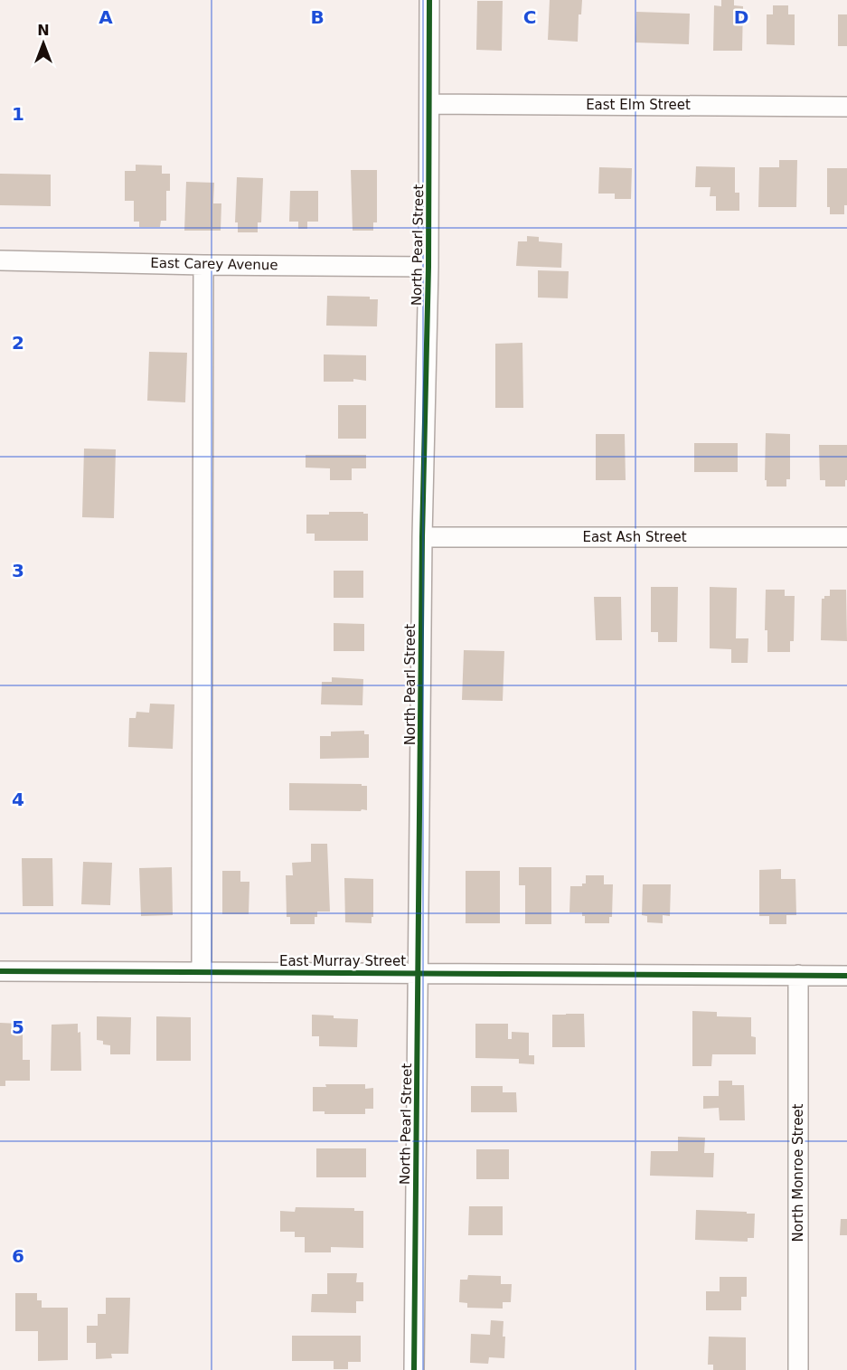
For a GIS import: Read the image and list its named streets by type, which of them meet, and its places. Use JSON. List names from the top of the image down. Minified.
{"streets":{"street":["East Elm Street","North Pearl Street","East Carey Avenue","East Ash Street","East Murray Street","North Monroe Street"]},"crossings":[["East Elm Street","North Pearl Street"],["North Pearl Street","East Carey Avenue"],["North Pearl Street","East Ash Street"],["North Pearl Street","East Murray Street"],["East Murray Street","North Monroe Street"]],"north":"top","grid":{"columns":["A","B","C","D"],"rows":["1","2","3","4","5","6"]}}
